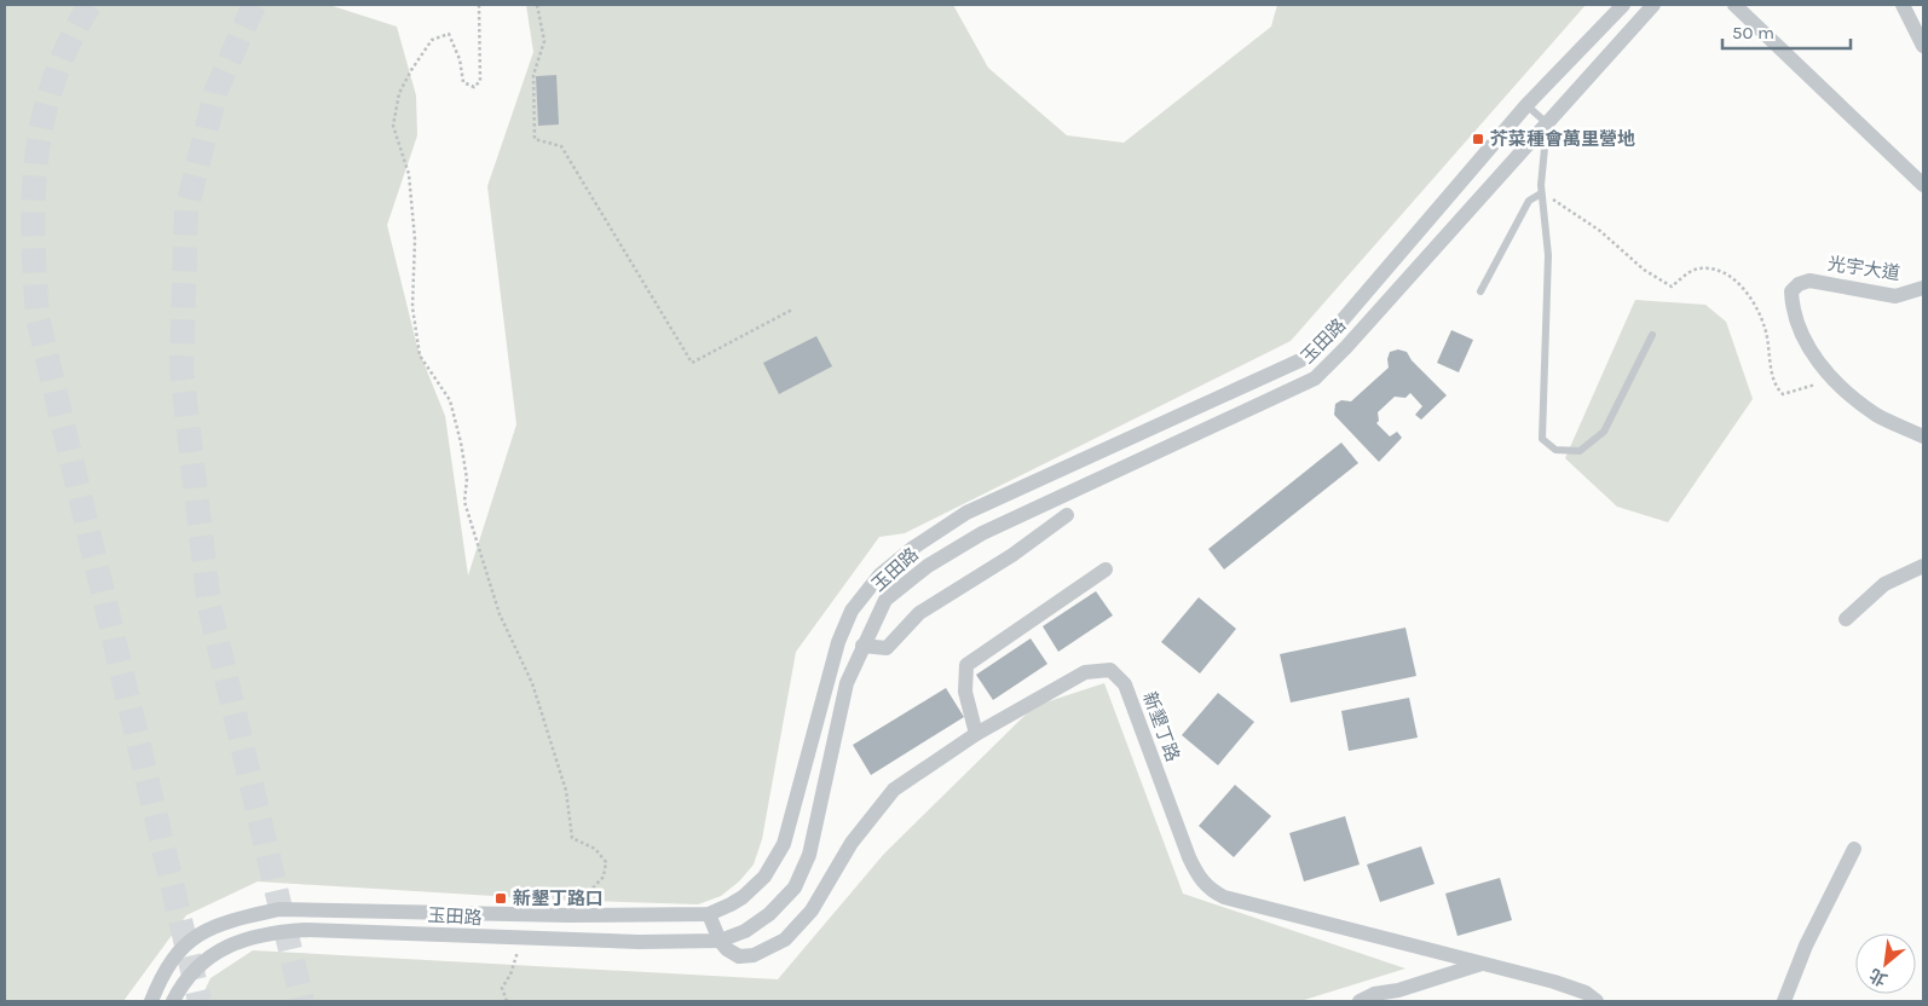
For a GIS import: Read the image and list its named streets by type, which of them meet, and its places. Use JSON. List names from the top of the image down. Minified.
{"streets":{"street":["光宇大道","玉田路","新墾丁路"]},"crossings":[["玉田路","新墾丁路"]],"places":{"transit":["芥菜種會萬里營地","新墾丁路口"]},"scale_bar":"50 m","north":"bottom left"}
